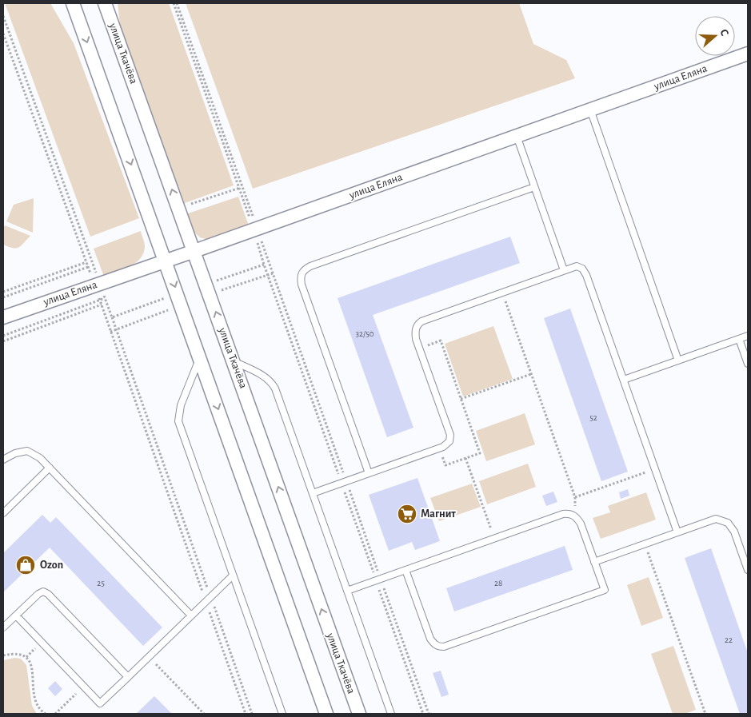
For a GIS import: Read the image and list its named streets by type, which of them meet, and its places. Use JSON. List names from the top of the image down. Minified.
{"streets":{"street":["улица Ткачёва","улица Еляна"]},"crossings":[["улица Ткачёва","улица Еляна"]],"places":{"supermarket":["Магнит"],"shop":["Ozon"]},"house_numbers":["32/50","52","25","28","22"],"north":"right"}
